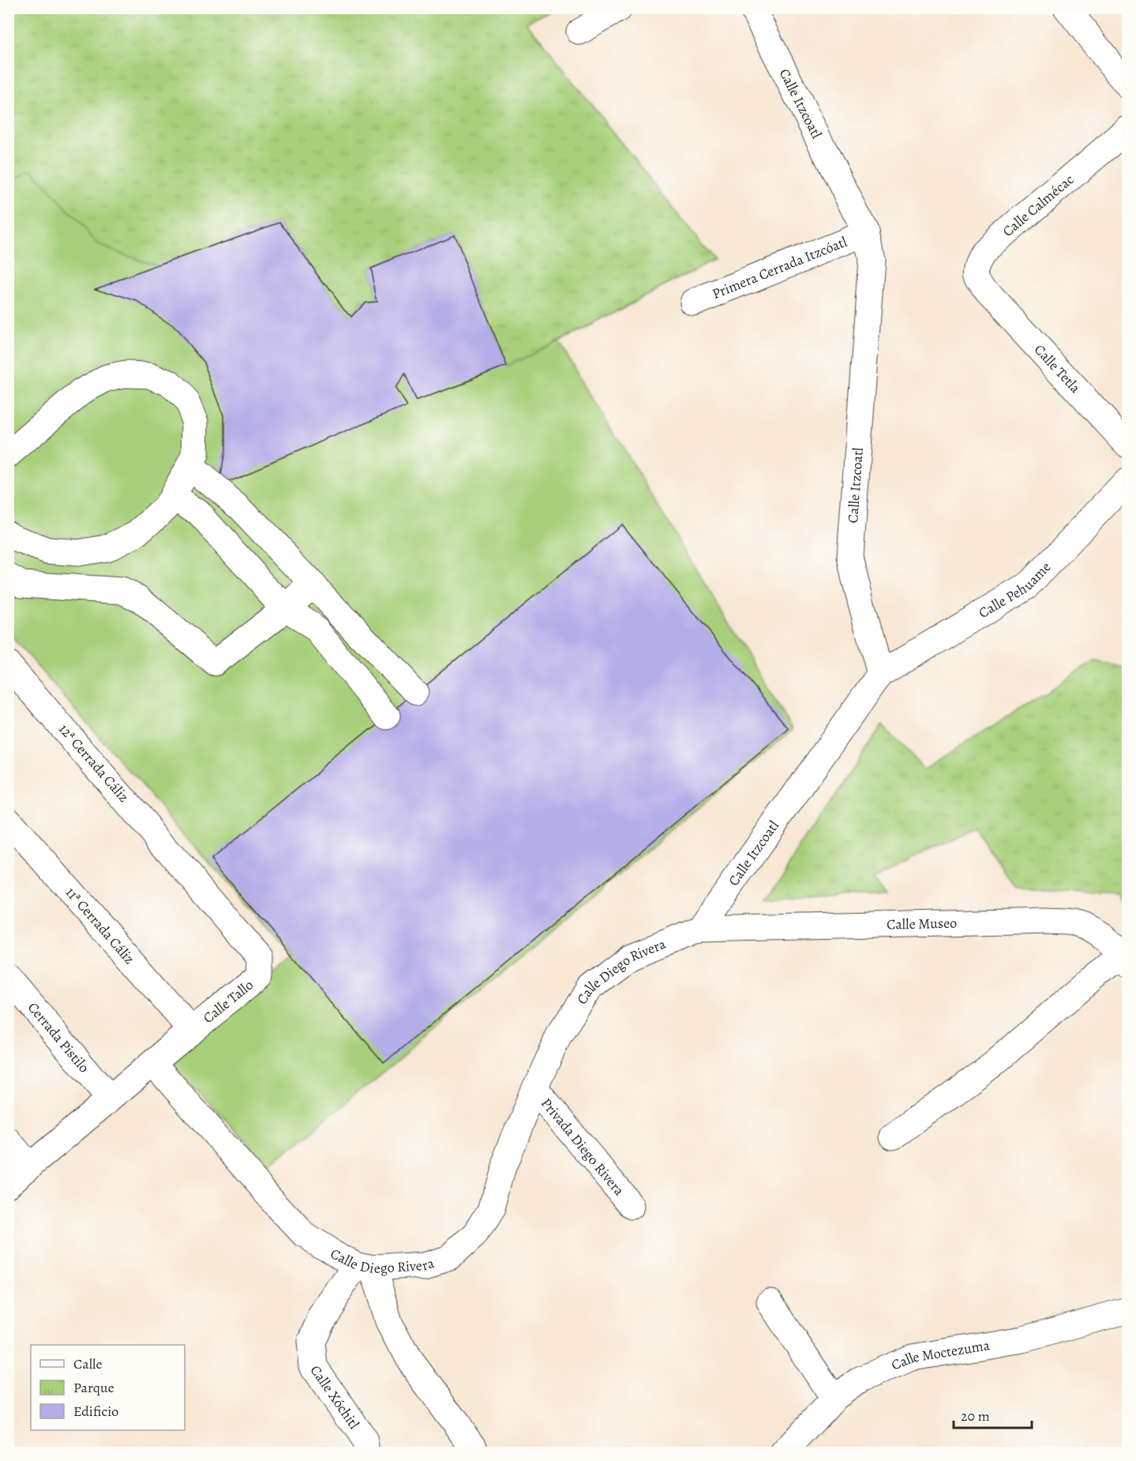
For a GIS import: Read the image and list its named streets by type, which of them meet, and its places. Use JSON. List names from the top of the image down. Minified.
{"streets":{"street":["Calle Itzcoatl","Calle Calmécac","Primera Cerrada Itzcóatl","Calle Tetla","Calle Pehuame","12ª Cerrada Cáliz","Calle Museo","11ª Cerrada Cáliz","Calle Diego Rivera","Calle Tallo","Cerrada Pistilo","Privada Diego Rivera","Calle Moctezuma","Calle Xóchitl"]},"crossings":[["Calle Itzcoatl","Primera Cerrada Itzcóatl"],["Calle Itzcoatl","Calle Pehuame"],["Calle Itzcoatl","Calle Museo"],["Calle Itzcoatl","Calle Diego Rivera"],["Calle Calmécac","Calle Tetla"],["12ª Cerrada Cáliz","Calle Tallo"],["Calle Museo","Calle Diego Rivera"],["11ª Cerrada Cáliz","Calle Tallo"],["Calle Diego Rivera","Calle Tallo"],["Calle Diego Rivera","Privada Diego Rivera"],["Calle Diego Rivera","Calle Xóchitl"]],"legend":["Calle","Parque","Edificio"],"scale_bar":"20 m"}
